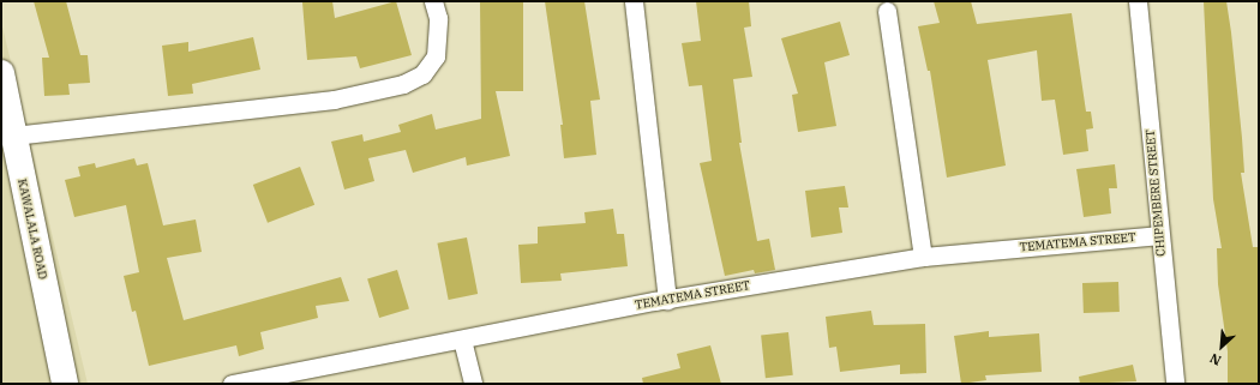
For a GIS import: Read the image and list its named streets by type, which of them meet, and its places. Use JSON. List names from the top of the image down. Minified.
{"streets":{"street":["CHIPEMBERE STREET","KAWALALA ROAD","TEMATEMA STREET"]},"crossings":[["CHIPEMBERE STREET","TEMATEMA STREET"]],"north":"bottom left"}
